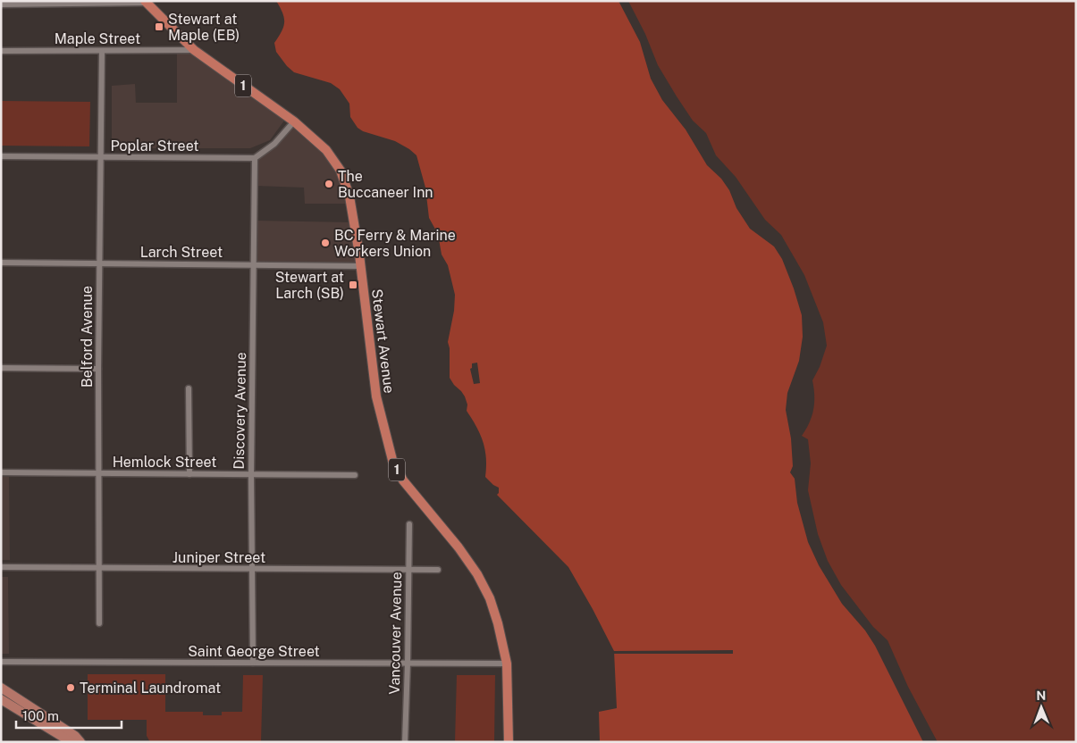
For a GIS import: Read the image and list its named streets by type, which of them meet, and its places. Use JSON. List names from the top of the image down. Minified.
{"streets":{"highway":["1","Stewart Avenue"],"street":["Maple Street","Poplar Street","Larch Street","Belford Avenue","Discovery Avenue","Hemlock Street","Juniper Street","Vancouver Avenue","Saint George Street"]},"crossings":[["Maple Street","Belford Avenue"],["Maple Street","Stewart Avenue"],["Poplar Street","Belford Avenue"],["Poplar Street","Discovery Avenue"],["Larch Street","Belford Avenue"],["Larch Street","Stewart Avenue"],["Larch Street","Discovery Avenue"],["Belford Avenue","Hemlock Street"],["Belford Avenue","Juniper Street"],["Stewart Avenue","Saint George Street"],["Discovery Avenue","Hemlock Street"],["Discovery Avenue","Juniper Street"],["Discovery Avenue","Saint George Street"],["Juniper Street","Vancouver Avenue"],["Vancouver Avenue","Saint George Street"]],"places":{"transit":["Stewart at Maple (EB)","Stewart at Larch (SB)"],"other":["The Buccaneer Inn","BC Ferry & Marine Workers Union","Terminal Laundromat"]},"scale_bar":"100 m","north":"top"}
